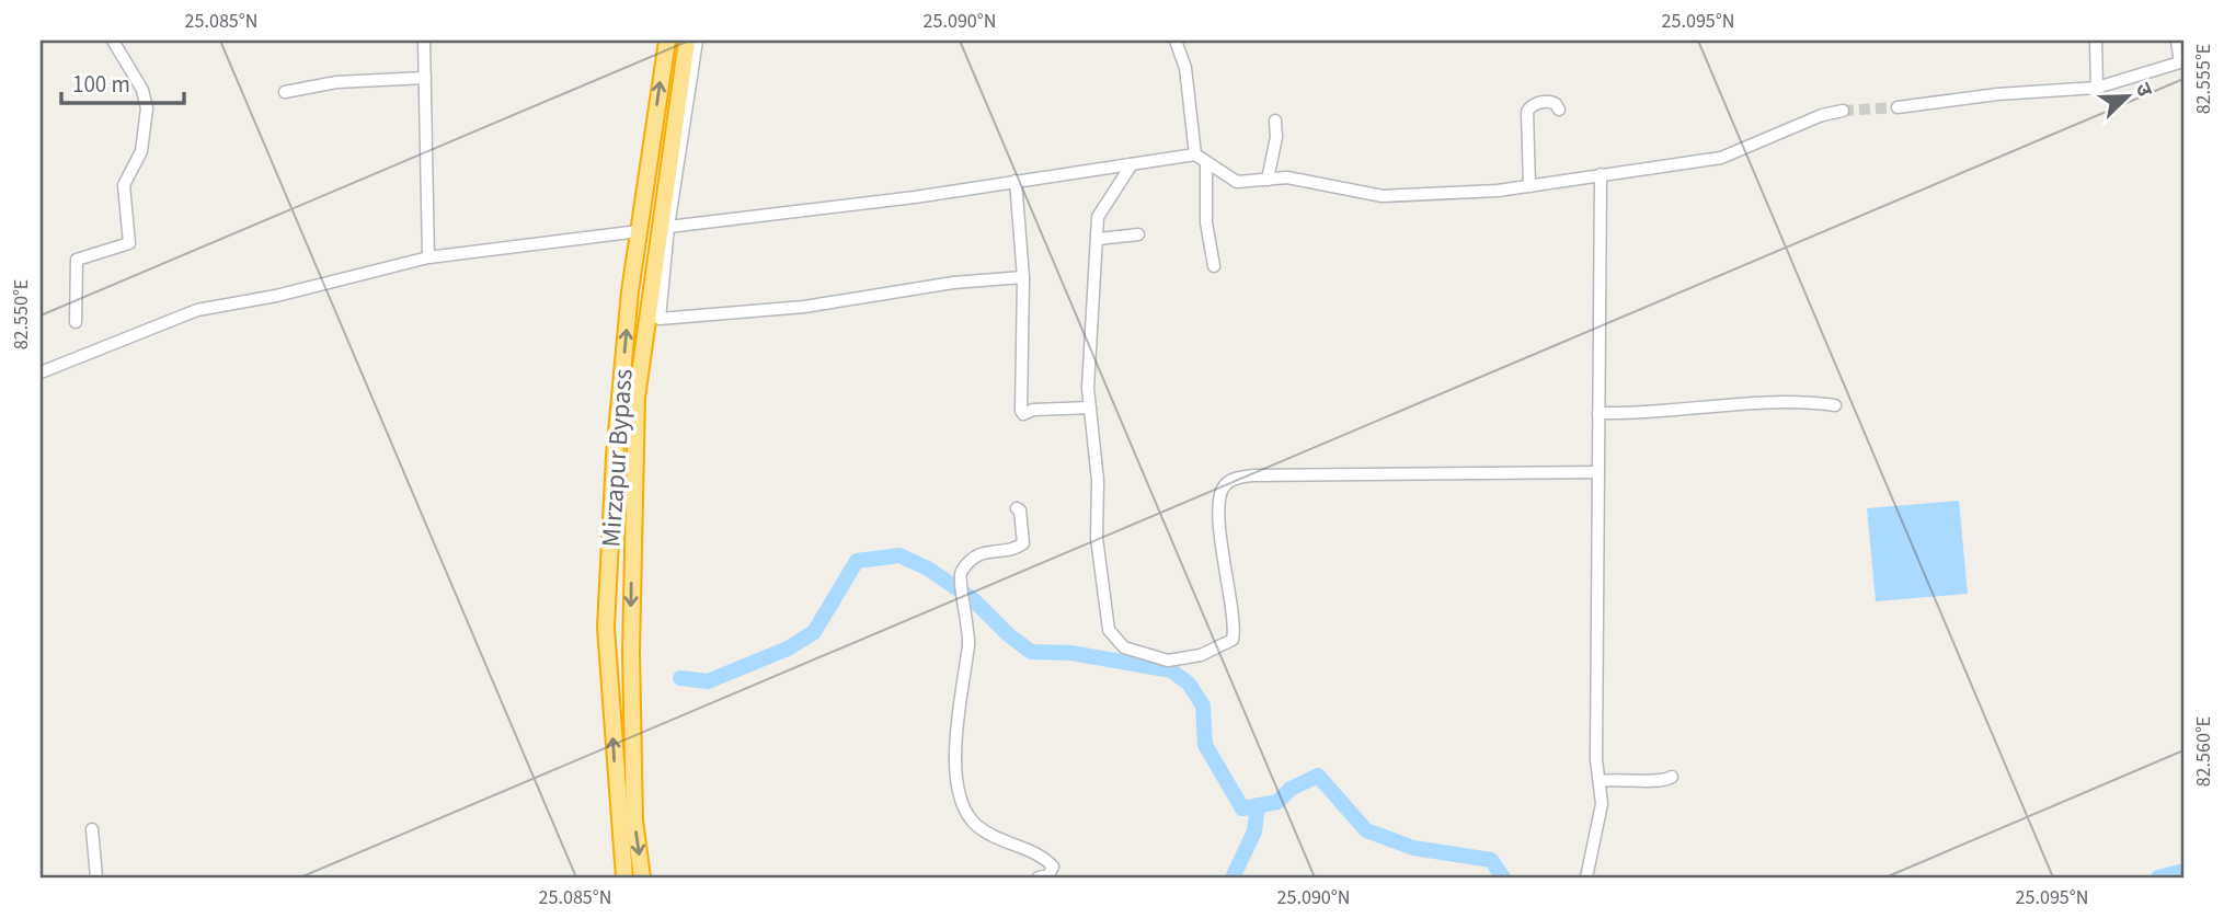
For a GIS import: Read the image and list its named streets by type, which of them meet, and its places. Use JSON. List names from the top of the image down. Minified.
{"streets":{"highway":["Mirzapur Bypass"]},"scale_bar":"100 m","north":"top right","coordinates":["25.085°N","25.090°N","25.095°N","82.555°E","82.550°E","82.560°E"]}
